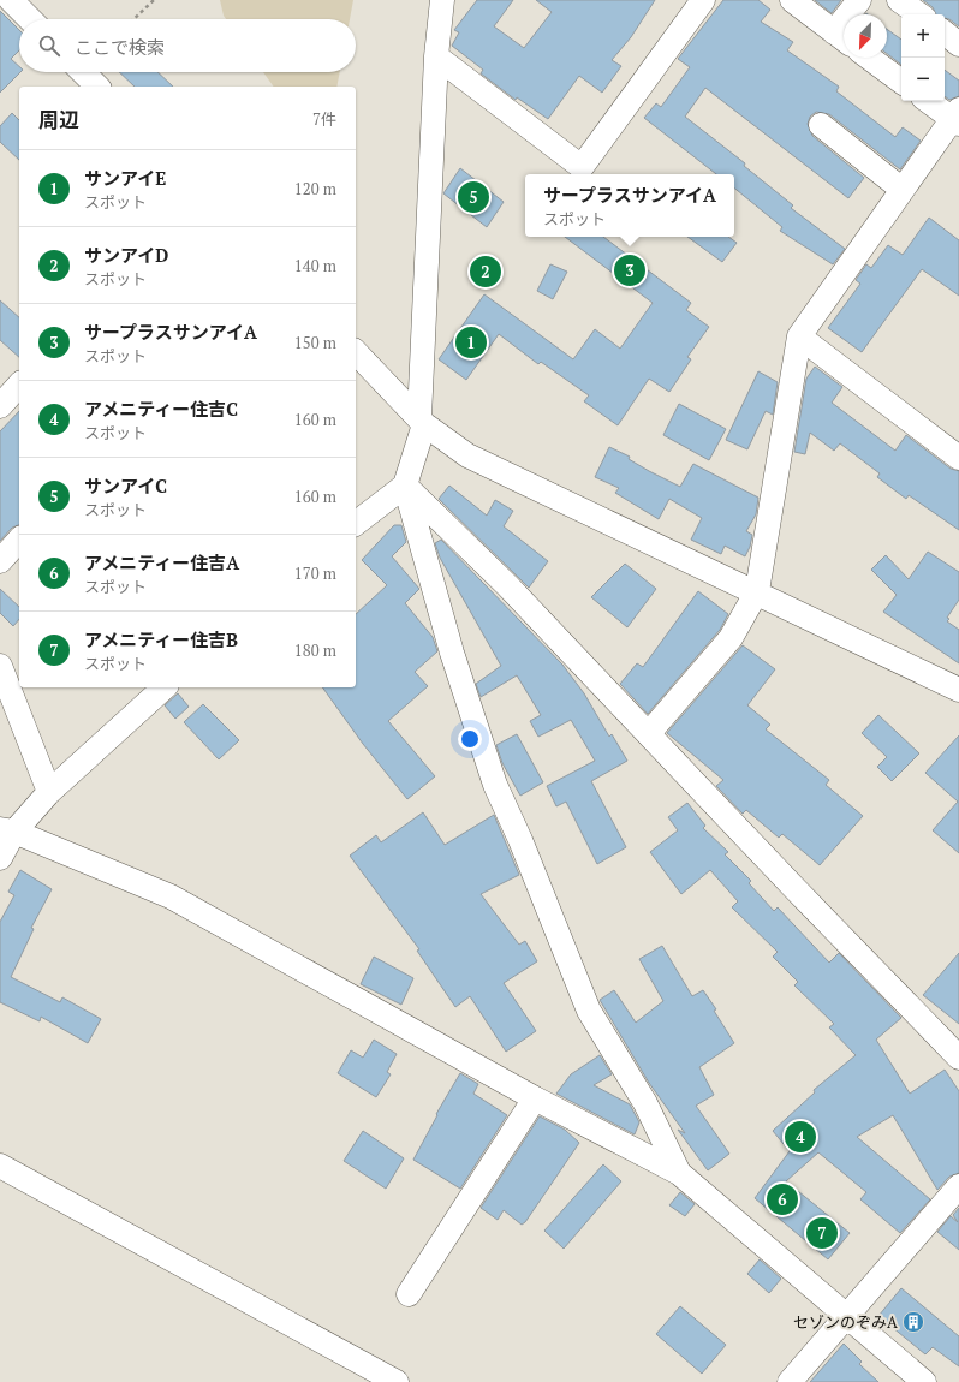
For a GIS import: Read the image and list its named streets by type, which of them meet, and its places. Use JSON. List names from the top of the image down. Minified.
{"places":{"building":["セゾンのぞみA"]},"north":"bottom left","page":{"map_buttons":["+","−"],"search":"ここで検索","heading":["周辺","7件"],"list":[{"mark":"1","name":"サンアイE","note":"スポット","value":"120 m"},{"mark":"2","name":"サンアイD","note":"スポット","value":"140 m"},{"mark":"3","name":"サープラスサンアイA","note":"スポット","value":"150 m"},{"mark":"4","name":"アメニティー住吉C","note":"スポット","value":"160 m"},{"mark":"5","name":"サンアイC","note":"スポット","value":"160 m"},{"mark":"6","name":"アメニティー住吉A","note":"スポット","value":"170 m"},{"mark":"7","name":"アメニティー住吉B","note":"スポット","value":"180 m"}],"popup":["サープラスサンアイA","スポット"],"pins":["5","3","2","1","4","6","7"]}}
